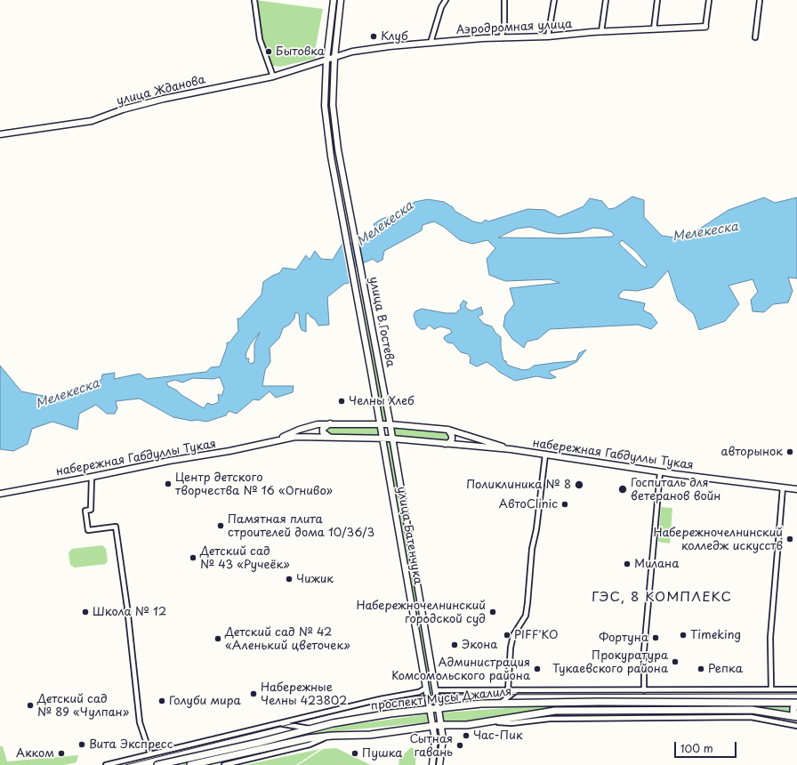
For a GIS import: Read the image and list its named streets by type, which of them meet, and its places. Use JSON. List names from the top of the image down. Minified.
{"streets":{"main road":["Аэродромная улица","улица Жданова","улица В.Гостева","набережная Габдуллы Тукая","улица Батенчука","проспект Мусы Джалиля"]},"crossings":[["Аэродромная улица","улица Жданова"],["Аэродромная улица","улица В.Гостева"],["улица Жданова","улица В.Гостева"],["улица В.Гостева","улица Батенчука"],["набережная Габдуллы Тукая","улица Батенчука"],["улица Батенчука","проспект Мусы Джалиля"]],"districts":["ГЭС, 8 КОМПЛЕКС"],"water":["Мелекеска"],"places":["Клуб","Бытовка","Челны Хлеб","авторынок","Центр детского творчества № 16 «Огниво»","Поликлиника № 8","Госпиталь для ветеранов войн","АвтоClinic","Памятная плита строителей дома 10/36/3","Набережночелнинский колледж искусств","Детский сад № 43 «Ручеёк»","Милана","Чижик","Школа № 12","Набережночелнинский городской суд","PIFF'KO","Timeking","Фортуна","Детский сад № 42 «Аленький цветочек»","Экона","Прокуратура Тукаевского района","Администрация Комсомольского района","Репка","Набережные Челны 423802","Голуби мира","Детский сад № 89 «Чулпан»","Час-Пик","Вита Экспресс","Сытная гавань","Акком","Пушка"],"scale_bar":"100 m"}
